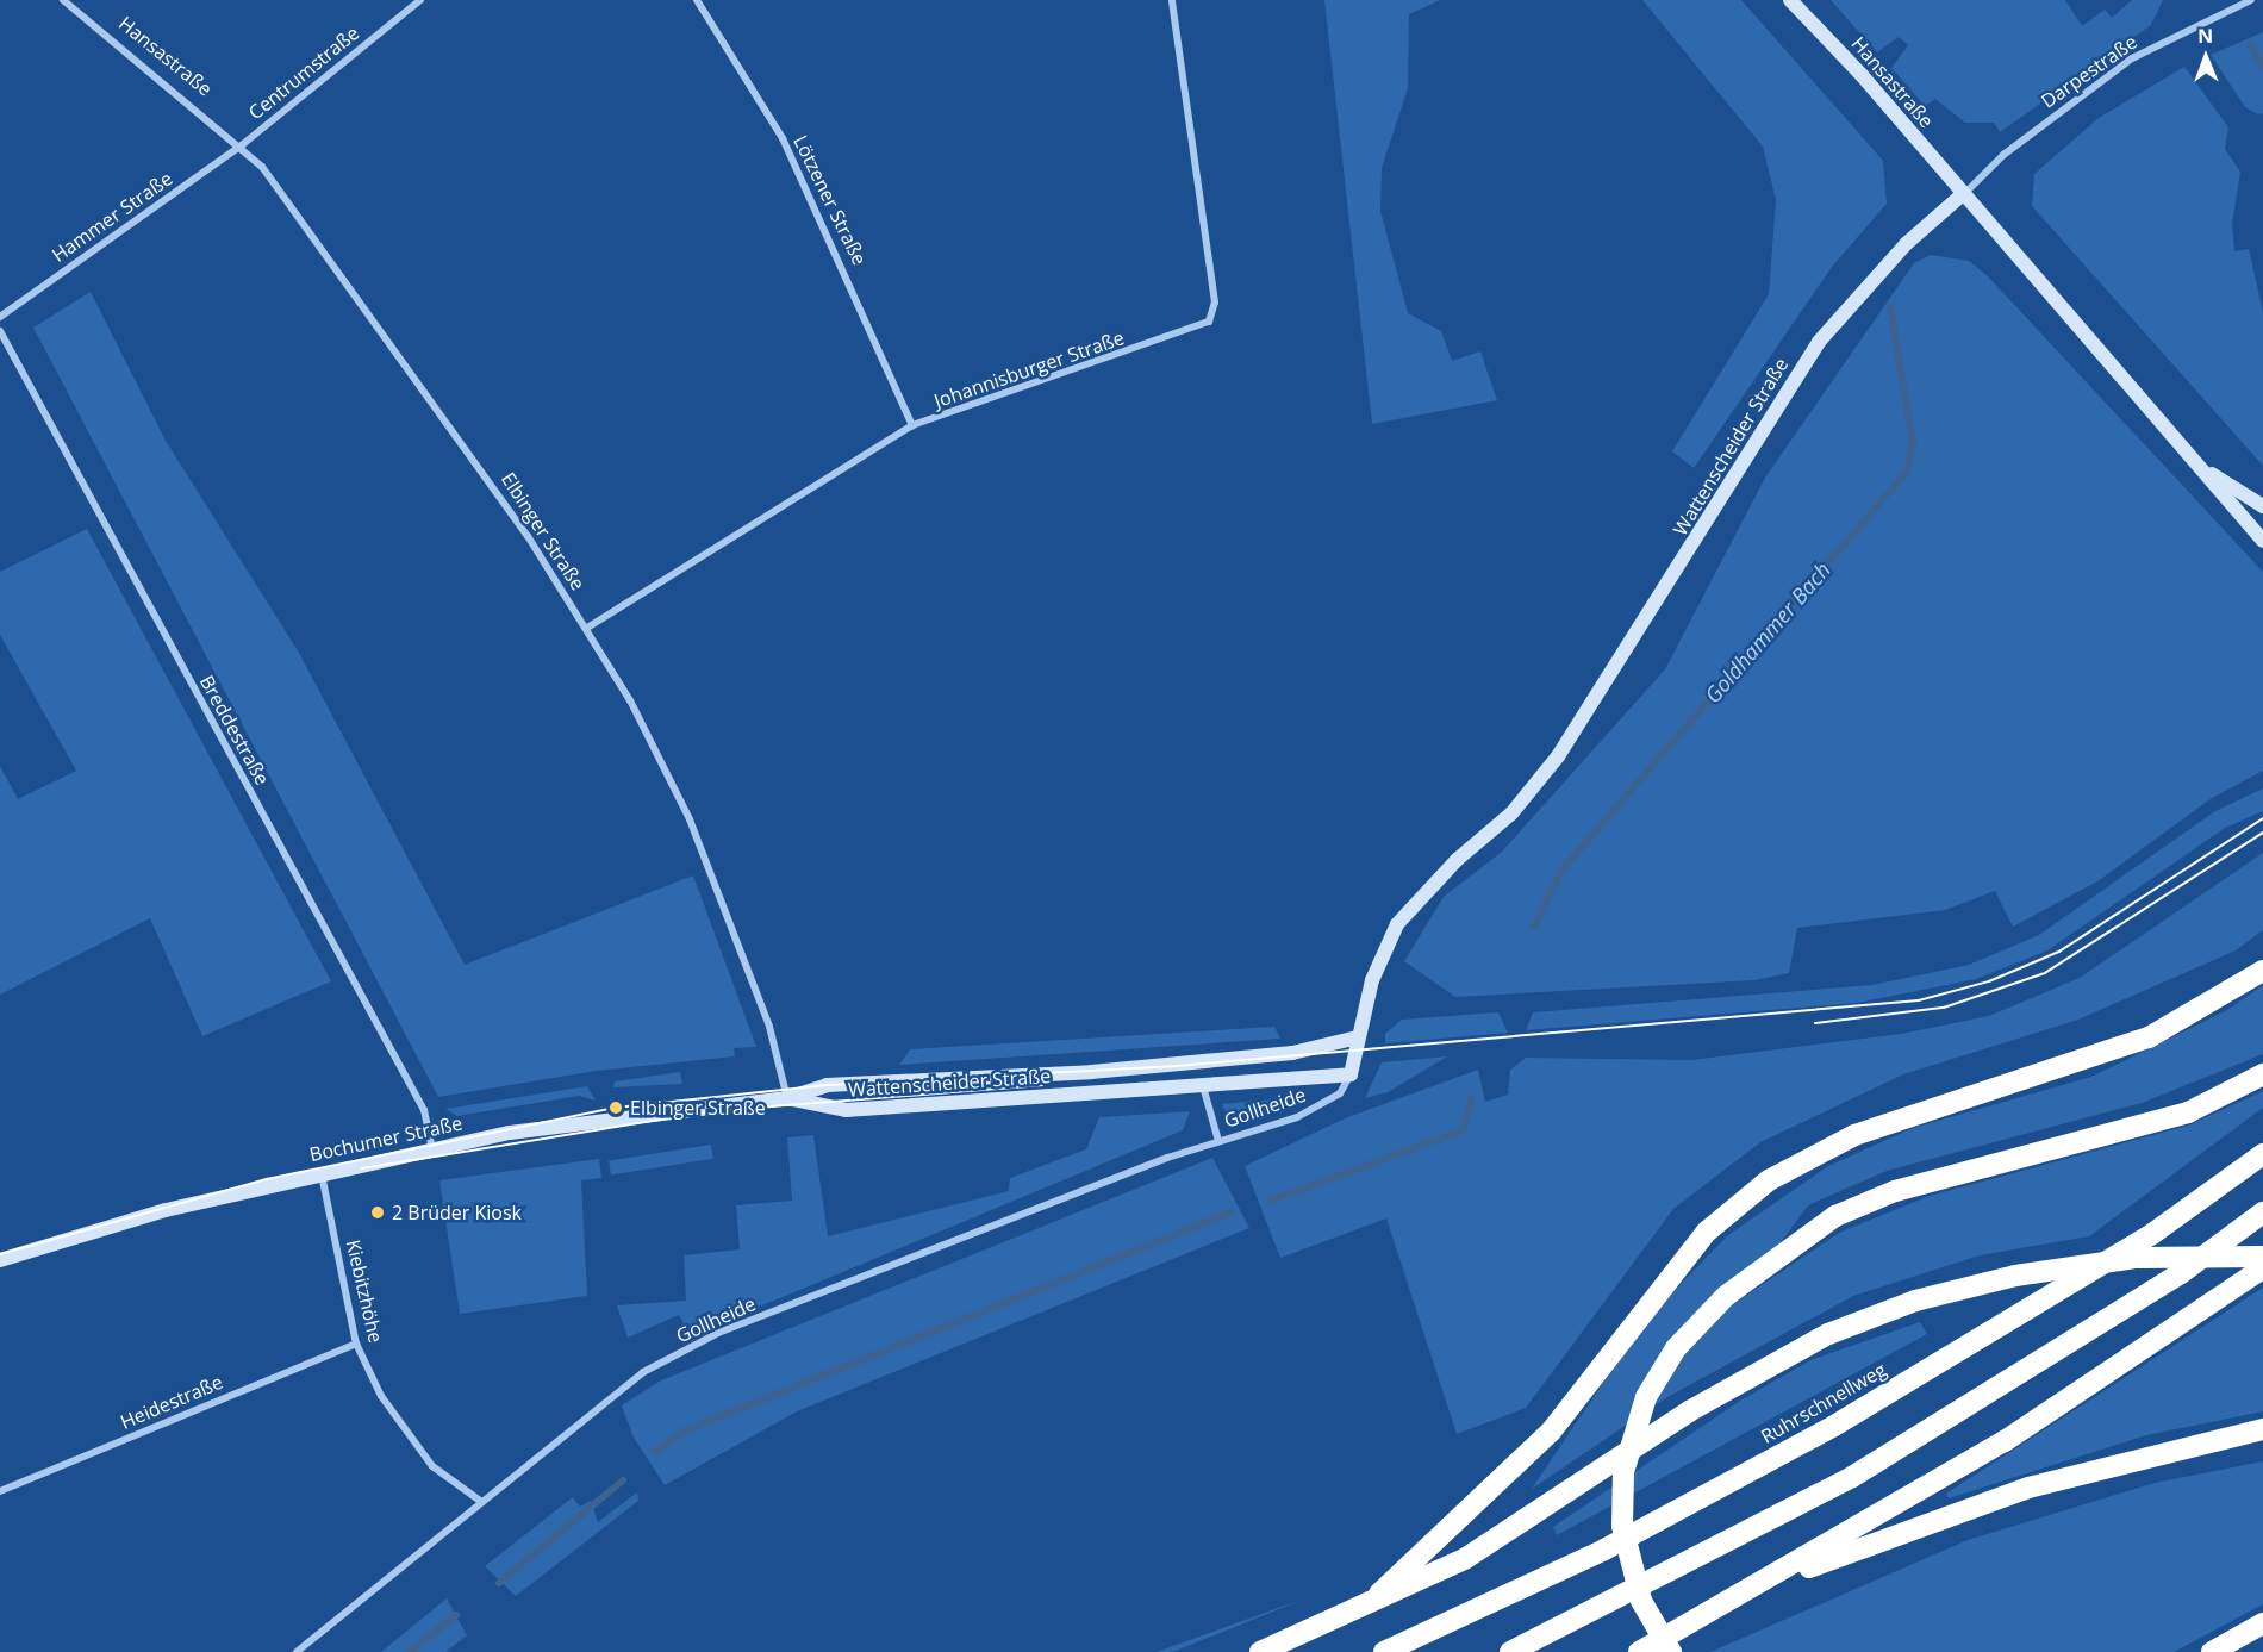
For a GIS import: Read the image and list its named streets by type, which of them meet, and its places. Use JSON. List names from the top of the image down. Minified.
{"streets":{"highway":["Ruhrschnellweg"],"main road":["Hansastraße","Wattenscheider Straße","Bochumer Straße"],"street":["Darpestraße","Centrumstraße","Lötzener Straße","Hammer Straße","Johannisburger Straße","Elbinger Straße","Breddestraße","Gollheide","Kiebitzhöhe","Heidestraße"]},"crossings":[["Hansastraße","Darpestraße"],["Hansastraße","Centrumstraße"],["Hansastraße","Hammer Straße"],["Hansastraße","Wattenscheider Straße"],["Hansastraße","Elbinger Straße"],["Darpestraße","Wattenscheider Straße"],["Centrumstraße","Hammer Straße"],["Centrumstraße","Elbinger Straße"],["Lötzener Straße","Johannisburger Straße"],["Hammer Straße","Elbinger Straße"],["Johannisburger Straße","Elbinger Straße"],["Wattenscheider Straße","Elbinger Straße"],["Wattenscheider Straße","Gollheide"],["Wattenscheider Straße","Bochumer Straße"],["Elbinger Straße","Bochumer Straße"],["Breddestraße","Bochumer Straße"],["Gollheide","Kiebitzhöhe"],["Bochumer Straße","Kiebitzhöhe"],["Kiebitzhöhe","Heidestraße"]],"water":["Goldhammer Bach"],"places":["Elbinger Straße","2 Brüder Kiosk"],"north":"top"}
